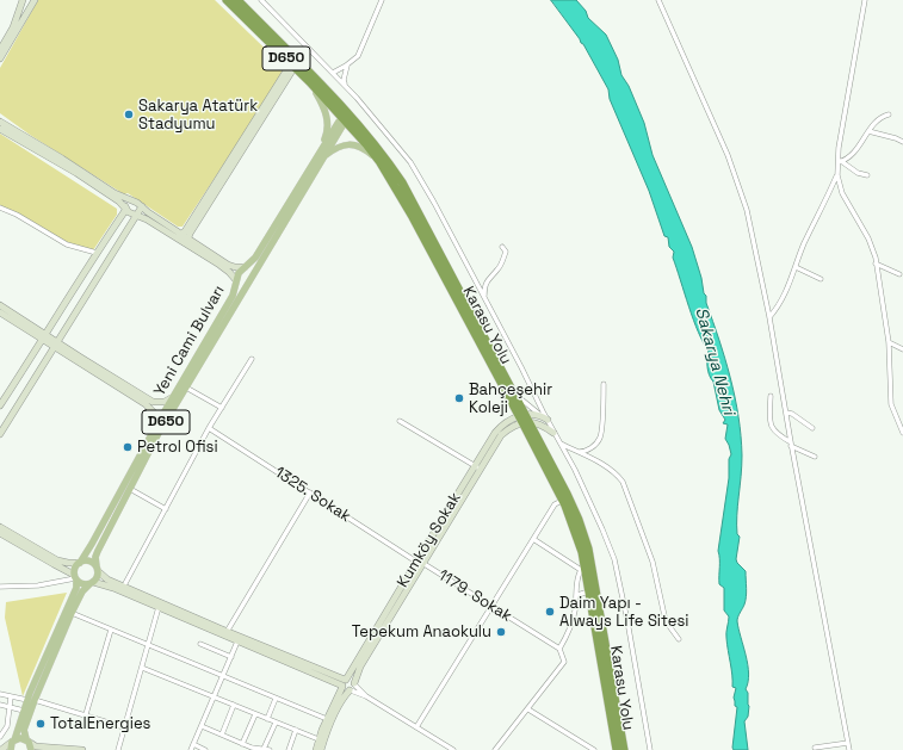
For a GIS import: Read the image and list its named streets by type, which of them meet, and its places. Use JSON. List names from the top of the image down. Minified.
{"streets":{"highway":["D650","Karasu Yolu"],"main road":["Yeni Cami Bulvarı"],"street":["1325. Sokak","Kumköy Sokak","1179. Sokak"]},"crossings":[["Karasu Yolu","Yeni Cami Bulvarı"],["Karasu Yolu","Kumköy Sokak"],["1325. Sokak","Kumköy Sokak"],["1325. Sokak","1179. Sokak"],["Kumköy Sokak","1179. Sokak"]],"water":["Sakarya Nehri"],"places":["Sakarya Atatürk Stadyumu","Bahçeşehir Koleji","Petrol Ofisi","Daim Yapı - Always Life Sitesi","Tepekum Anaokulu","TotalEnergies"]}
